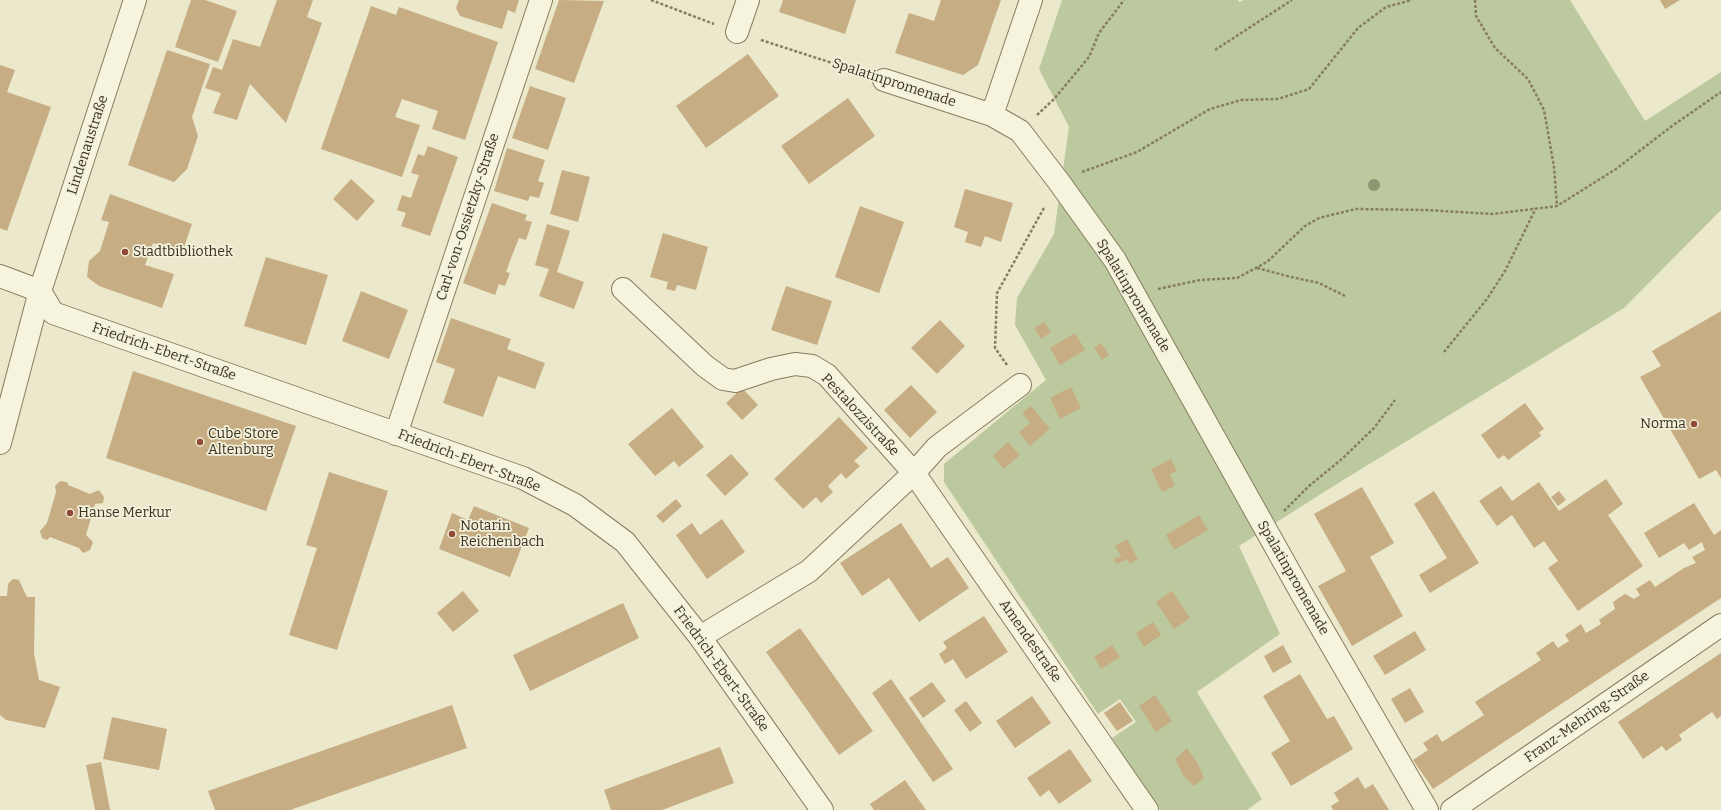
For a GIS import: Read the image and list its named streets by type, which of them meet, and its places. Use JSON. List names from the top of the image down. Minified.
{"streets":{"street":["Spalatinpromenade","Lindenaustraße","Carl-von-Ossietzky-Straße","Friedrich-Ebert-Straße","Pestalozzistraße","Amendestraße","Franz-Mehring-Straße"]},"crossings":[["Lindenaustraße","Friedrich-Ebert-Straße"],["Carl-von-Ossietzky-Straße","Friedrich-Ebert-Straße"],["Pestalozzistraße","Amendestraße"]],"places":["Stadtbibliothek","Norma","Cube Store Altenburg","Hanse Merkur","Notarin Reichenbach"]}
